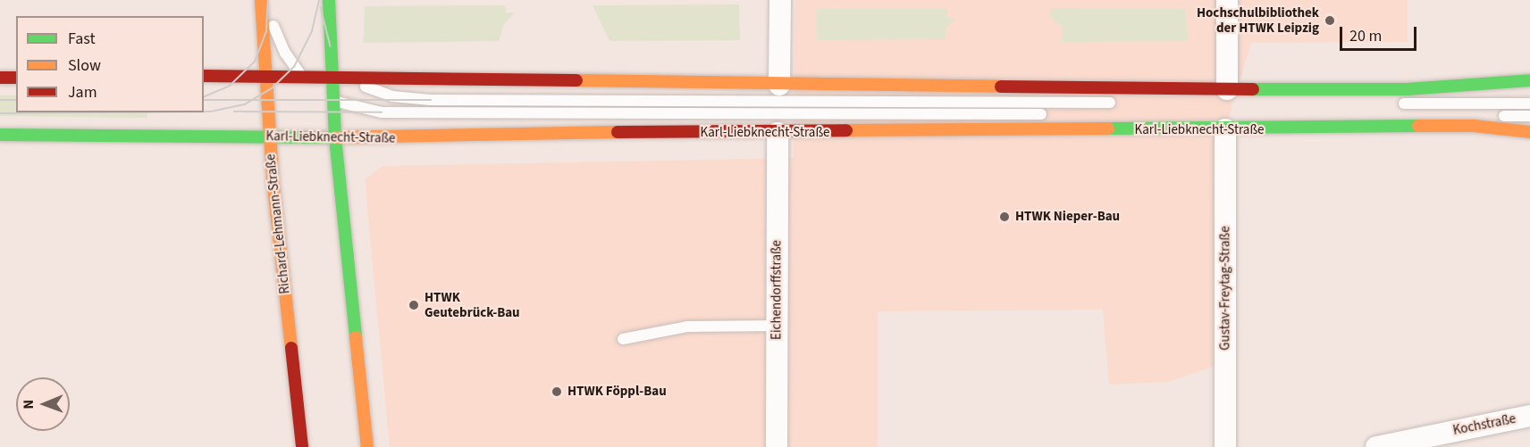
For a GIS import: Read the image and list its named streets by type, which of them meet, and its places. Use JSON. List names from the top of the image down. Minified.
{"streets":{"main road":["Karl-Liebknecht-Straße","Richard-Lehmann-Straße"],"street":["Gustav-Freytag-Straße","Eichendorffstraße","Kochstraße"]},"crossings":[["Karl-Liebknecht-Straße","Richard-Lehmann-Straße"],["Karl-Liebknecht-Straße","Gustav-Freytag-Straße"],["Karl-Liebknecht-Straße","Eichendorffstraße"]],"places":["Hochschulbibliothek der HTWK Leipzig","HTWK Nieper-Bau","HTWK Geutebrück-Bau","HTWK Föppl-Bau"],"legend":["Fast","Slow","Jam"],"scale_bar":"20 m","north":"left"}
